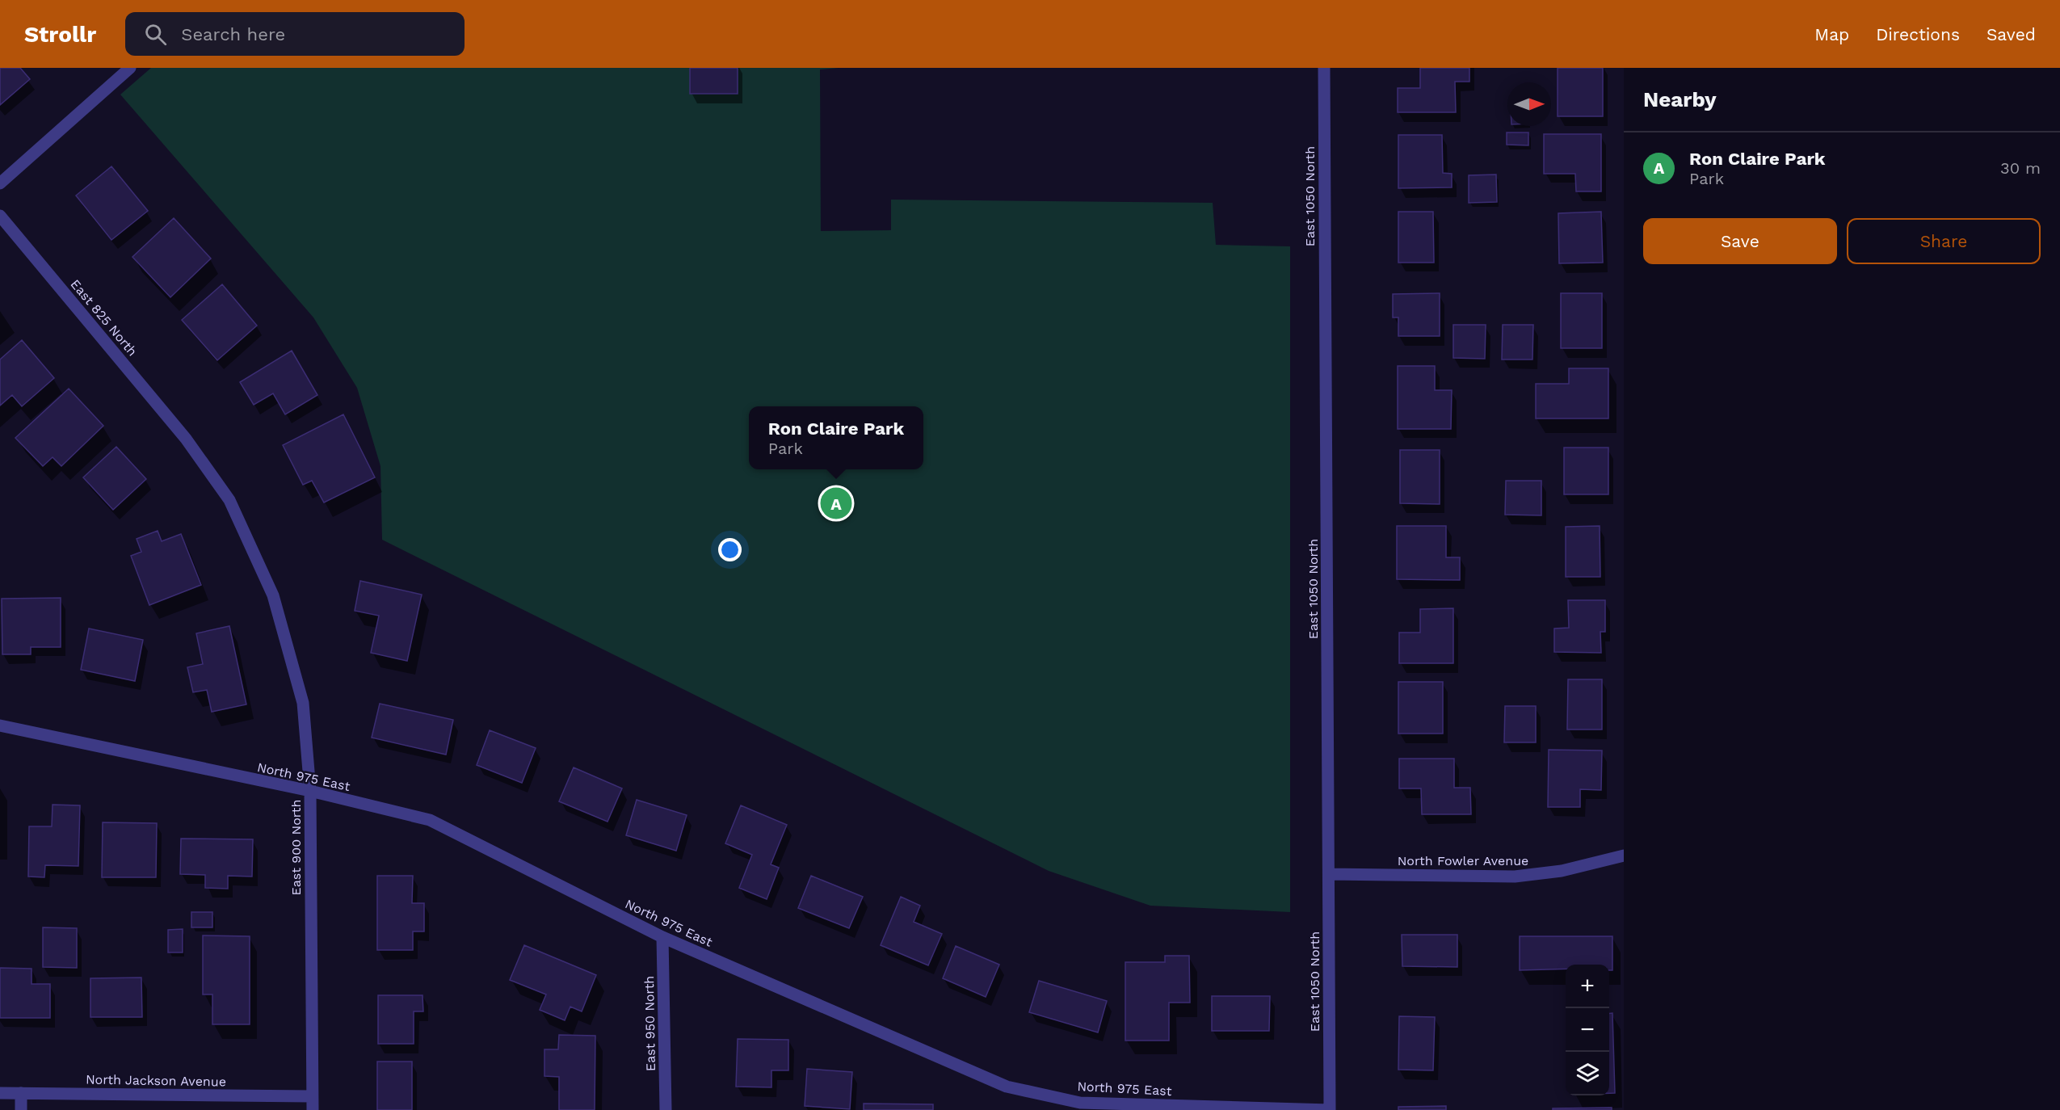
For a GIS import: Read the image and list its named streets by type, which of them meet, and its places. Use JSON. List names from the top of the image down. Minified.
{"streets":{"street":["East 1050 North","East 825 North","North 975 East","East 900 North","North Fowler Avenue","East 950 North","North Jackson Avenue"]},"crossings":[["East 1050 North","North 975 East"],["East 1050 North","North Fowler Avenue"],["East 825 North","East 900 North"],["North 975 East","East 900 North"],["North 975 East","East 950 North"],["East 900 North","North Jackson Avenue"]],"north":"right","page":{"header":"Strollr","search":"Search here","nav":["Map","Directions","Saved"],"heading":"Nearby","list":[{"mark":"A","name":"Ron Claire Park","note":"Park","value":"30 m"}],"buttons":["Save","Share"],"popup":["Ron Claire Park","Park"],"pins":"A","map_buttons":["+","−"]}}
